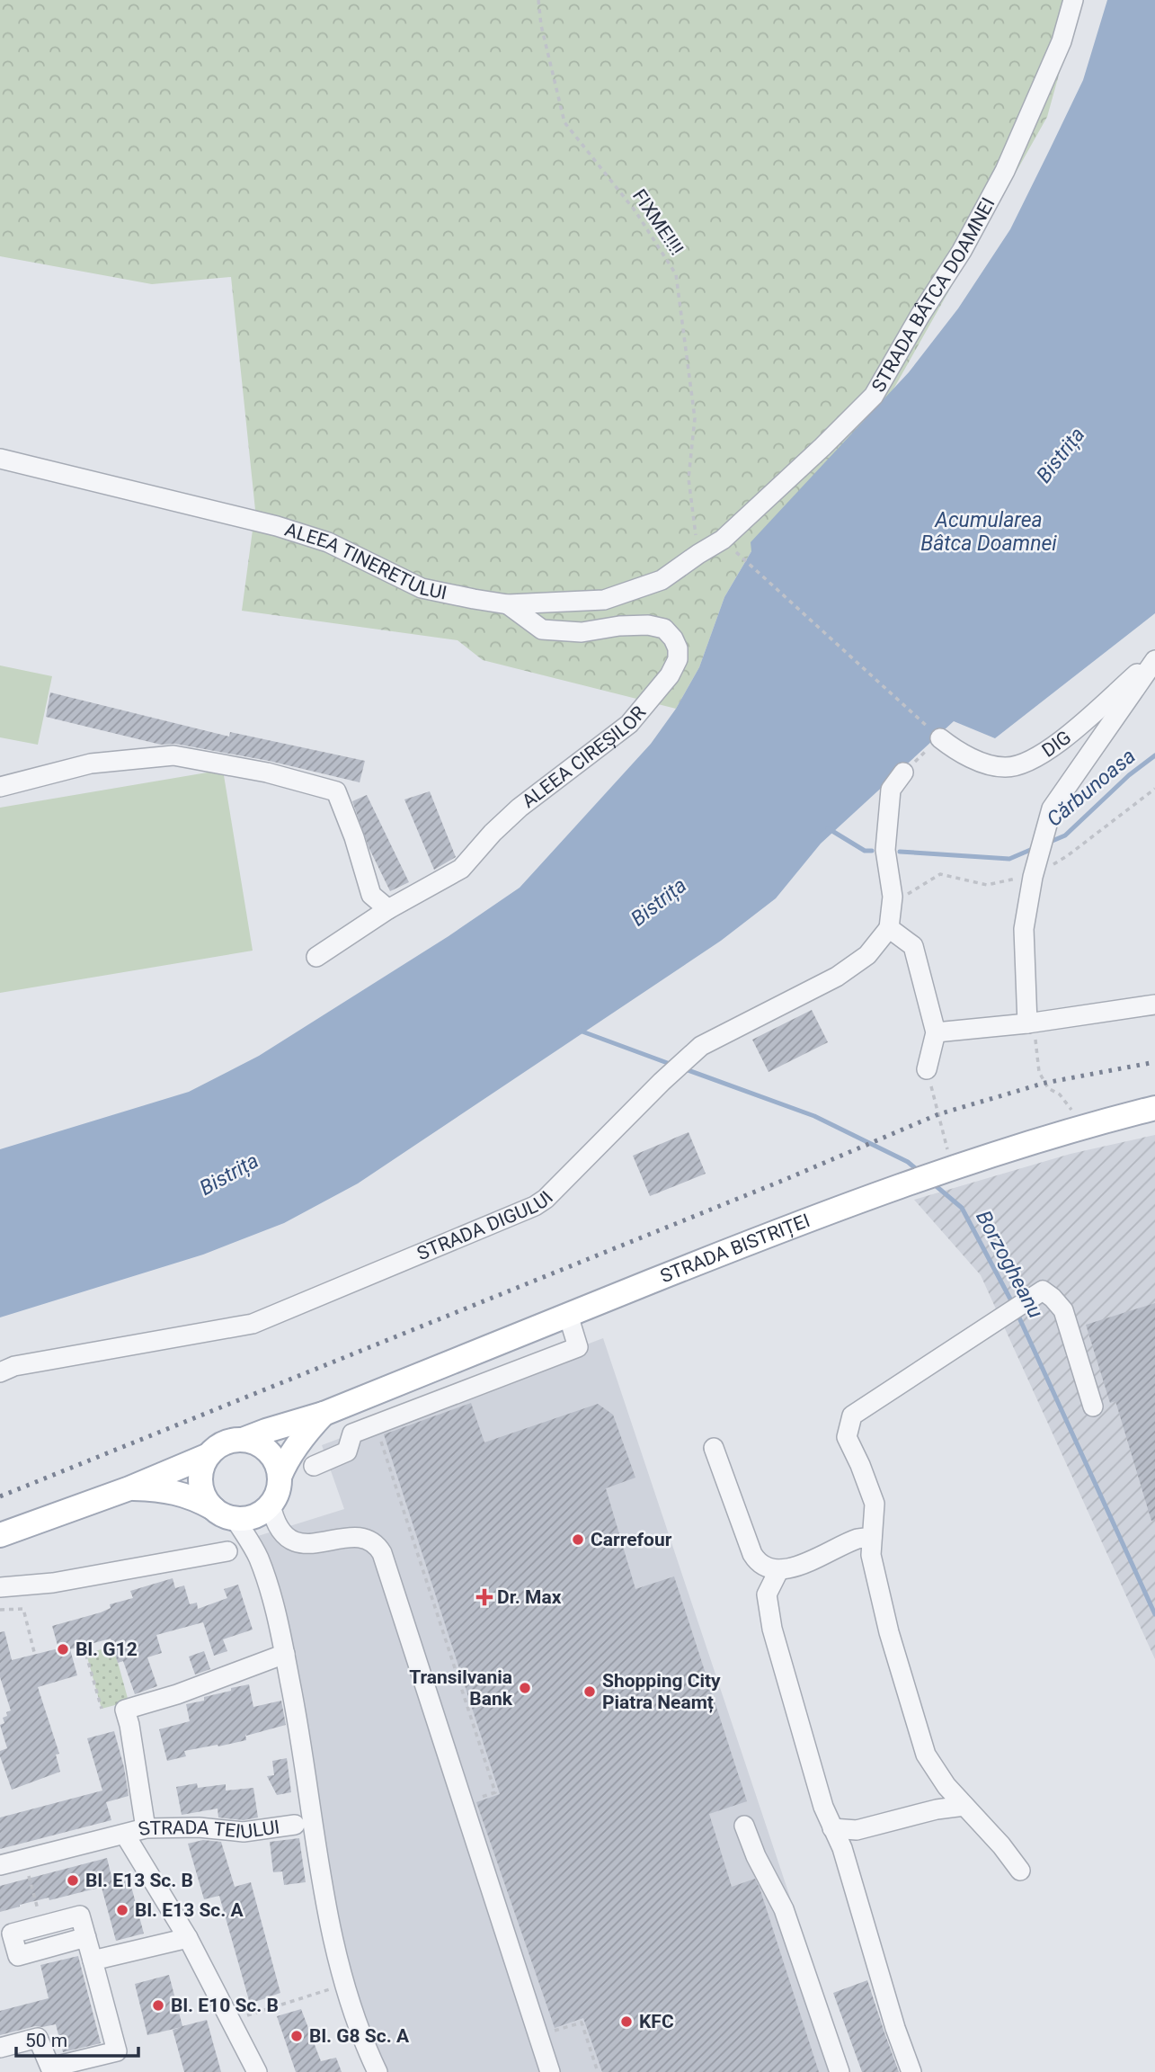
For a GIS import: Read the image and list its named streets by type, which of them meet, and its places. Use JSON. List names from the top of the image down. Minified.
{"streets":{"main road":["STRADA BISTRIȚEI"],"street":["STRADA BÂTCA DOAMNEI","ALEEA TINERETULUI","DIG","ALEEA CIREȘILOR","STRADA DIGULUI","STRADA TEIULUI"],"path":["FIXME!!!!"]},"crossings":[["FIXME!!!!","ALEEA TINERETULUI"],["STRADA BÂTCA DOAMNEI","ALEEA TINERETULUI"],["ALEEA TINERETULUI","ALEEA CIREȘILOR"]],"water":["Bistrița","Acumularea Bâtca Doamnei","Cărbunoasa","Borzogheanu"],"places":{"other":["Carrefour","Bl. G12","Transilvania Bank","Shopping City Piatra Neamț","Bl. E13 Sc. B","Bl. E13 Sc. A","Bl. E10 Sc. B","KFC","Bl. G8 Sc. A"],"health":["Dr. Max"]},"scale_bar":"50 m"}
